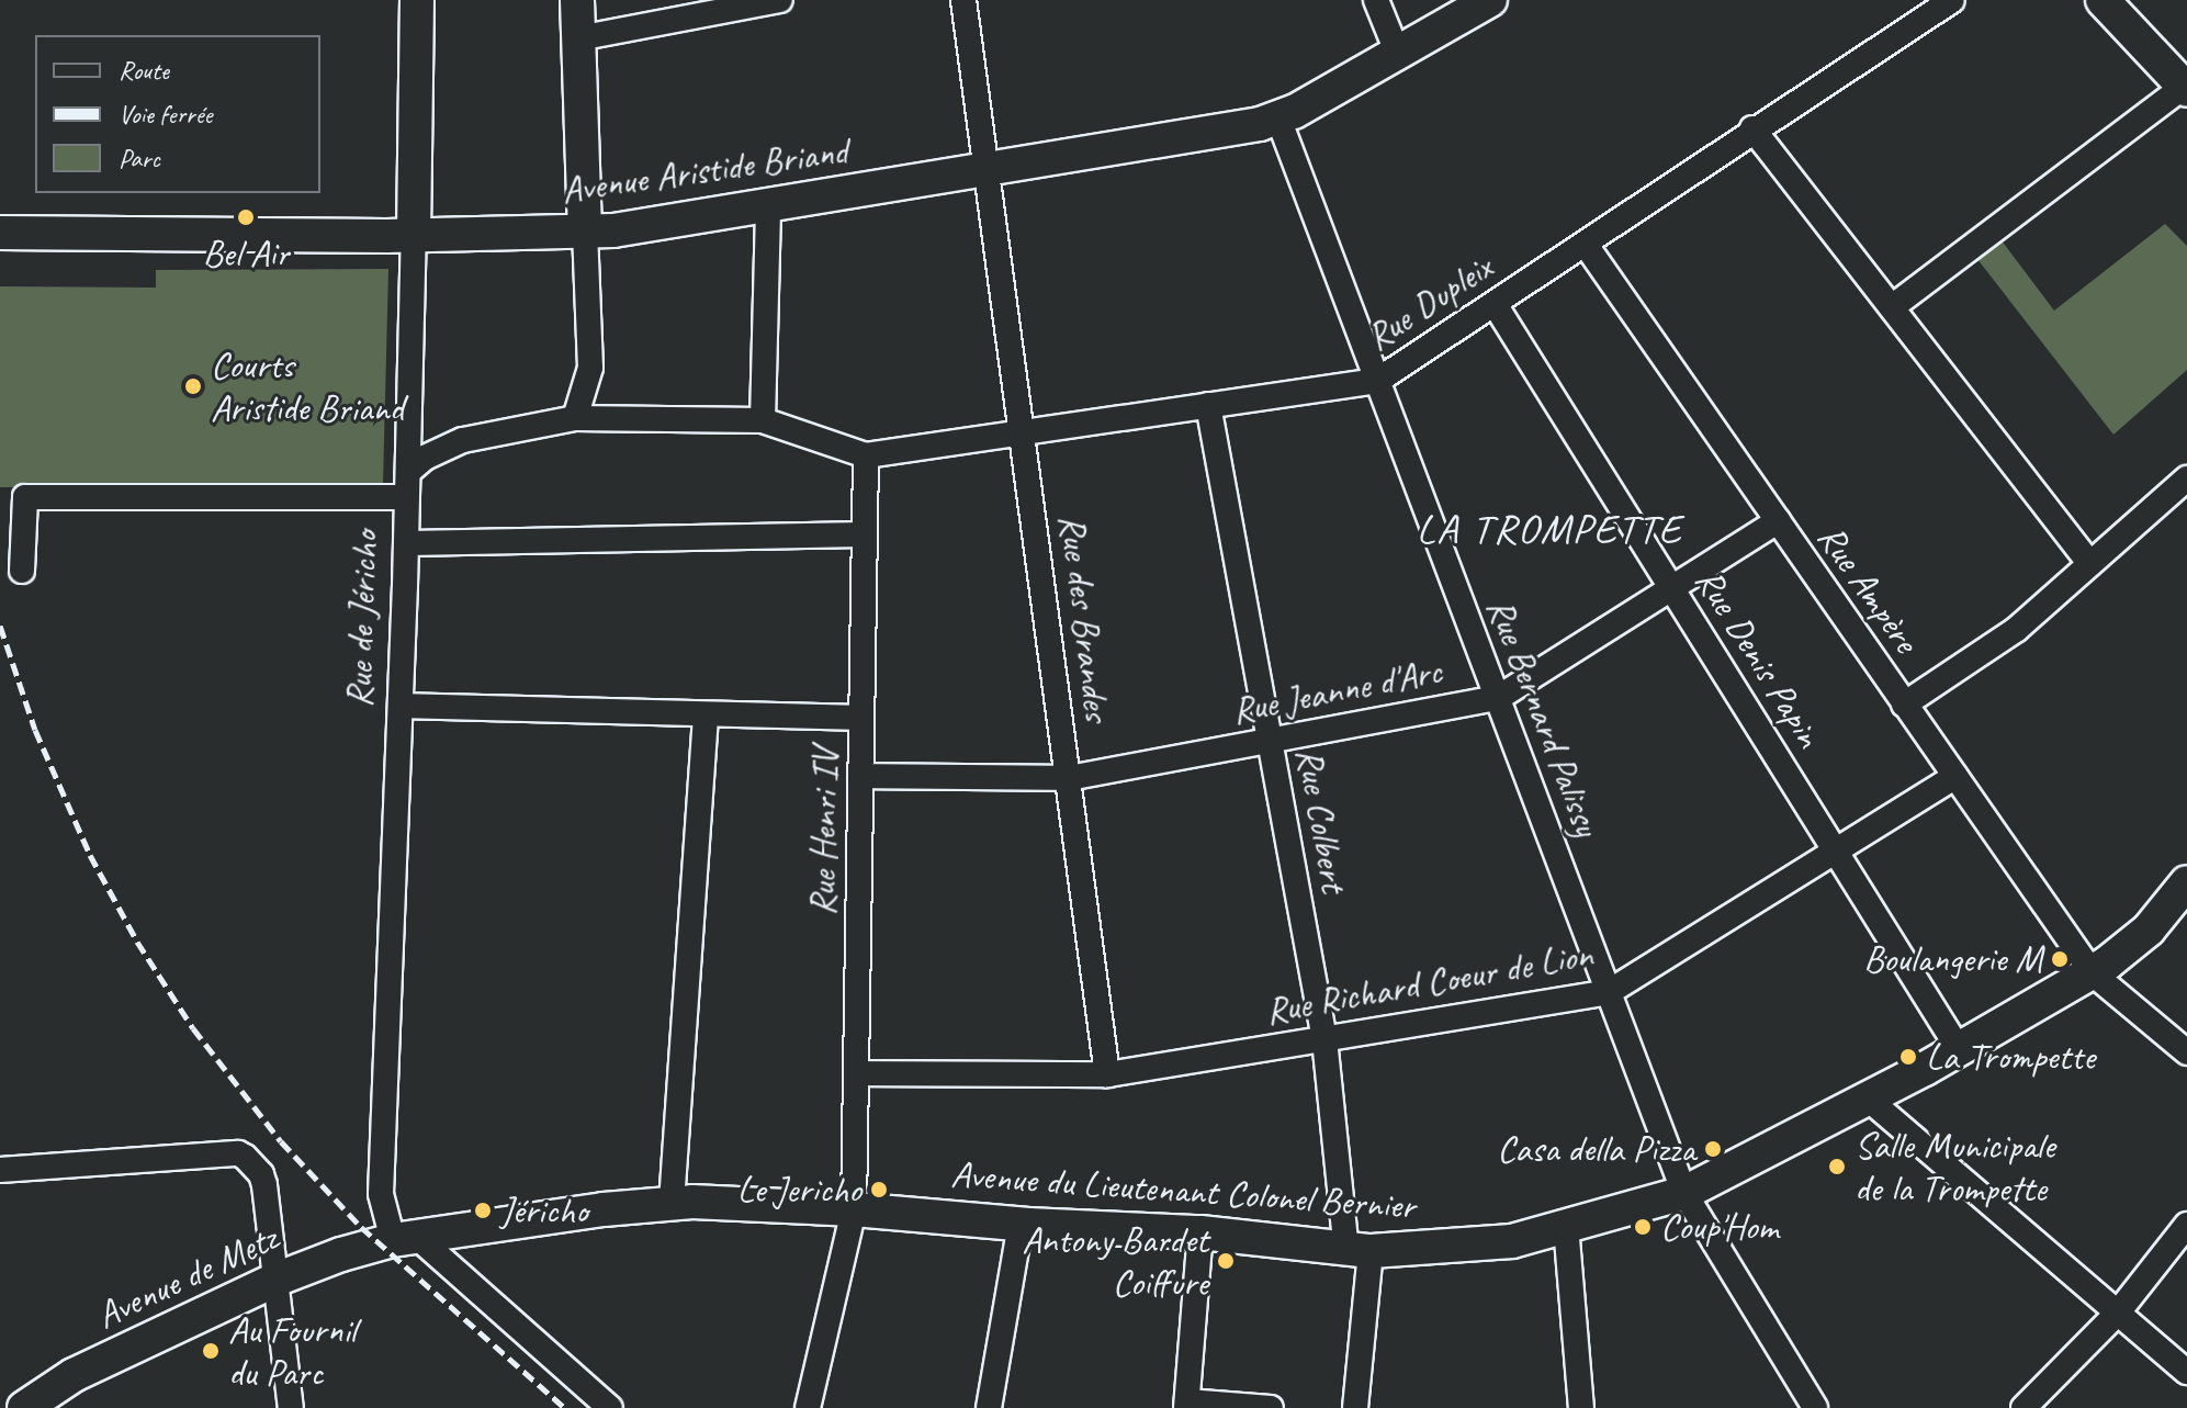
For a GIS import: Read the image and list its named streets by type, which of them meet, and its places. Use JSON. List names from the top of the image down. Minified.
{"streets":{"street":["Avenue Aristide Briand","Rue Dupleix","Rue Ampère","Rue des Brandes","Rue de Jéricho","Rue Denis Papin","Rue Jeanne d'Arc","Rue Bernard Palissy","Rue Colbert","Rue Henri IV","Rue Richard Coeur de Lion","Avenue du Lieutenant Colonel Bernier","Avenue de Metz"]},"crossings":[["Avenue Aristide Briand","Rue des Brandes"],["Avenue Aristide Briand","Rue de Jéricho"],["Avenue Aristide Briand","Rue Bernard Palissy"],["Rue Dupleix","Rue Ampère"],["Rue Dupleix","Rue des Brandes"],["Rue Dupleix","Rue Denis Papin"],["Rue Dupleix","Rue Bernard Palissy"],["Rue Dupleix","Rue Colbert"],["Rue Dupleix","Rue Henri IV"],["Rue Ampère","Rue Jeanne d'Arc"],["Rue Ampère","Rue Richard Coeur de Lion"],["Rue Ampère","Avenue du Lieutenant Colonel Bernier"],["Rue des Brandes","Rue Jeanne d'Arc"],["Rue des Brandes","Rue Richard Coeur de Lion"],["Rue de Jéricho","Avenue du Lieutenant Colonel Bernier"],["Rue de Jéricho","Avenue de Metz"],["Rue Denis Papin","Rue Jeanne d'Arc"],["Rue Denis Papin","Rue Richard Coeur de Lion"],["Rue Denis Papin","Avenue du Lieutenant Colonel Bernier"],["Rue Jeanne d'Arc","Rue Bernard Palissy"],["Rue Jeanne d'Arc","Rue Colbert"],["Rue Jeanne d'Arc","Rue Henri IV"],["Rue Bernard Palissy","Rue Richard Coeur de Lion"],["Rue Bernard Palissy","Avenue du Lieutenant Colonel Bernier"],["Rue Colbert","Rue Richard Coeur de Lion"],["Rue Colbert","Avenue du Lieutenant Colonel Bernier"],["Rue Henri IV","Rue Richard Coeur de Lion"],["Rue Henri IV","Avenue du Lieutenant Colonel Bernier"],["Avenue du Lieutenant Colonel Bernier","Avenue de Metz"]],"districts":["LA TROMPETTE"],"places":["Bel Air","Courts Aristide Briand","Boulangerie M","La Trompette","Casa della Pizza","Salle Municipale de la Trompette","Le Jericho","Jéricho","Coup'Hom","Antony Bardet Coiffure","Au Fournil du Parc"],"legend":["Route","Voie ferrée","Parc"]}
